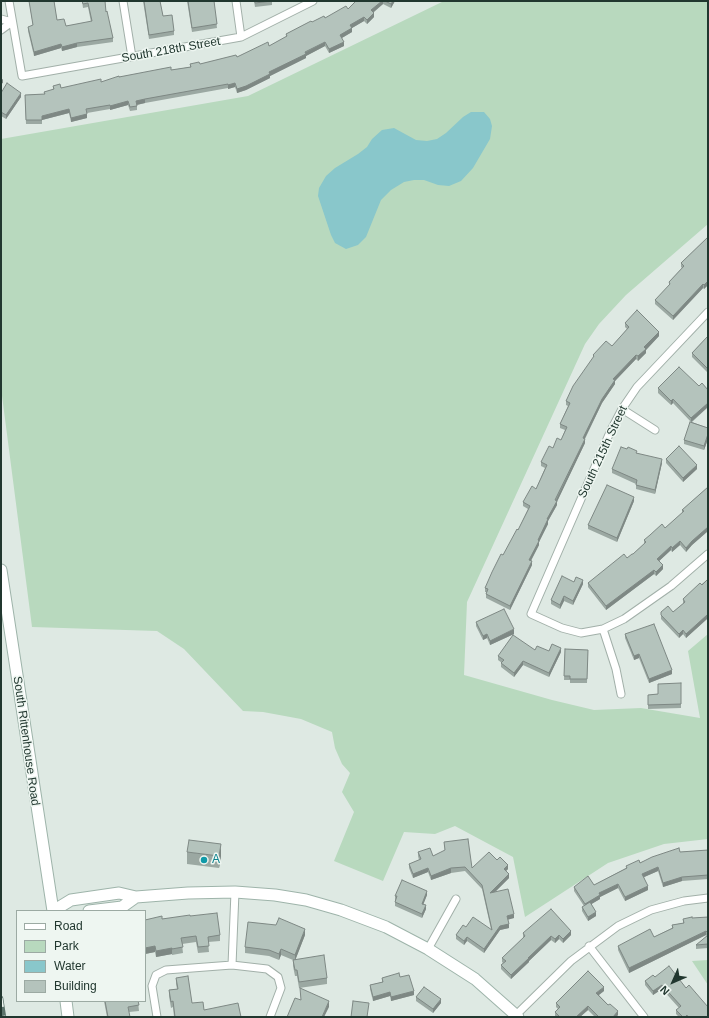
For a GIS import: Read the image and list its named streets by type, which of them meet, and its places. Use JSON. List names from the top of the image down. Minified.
{"streets":{"street":["South 218th Street","South 215th Street","South Rittenhouse Road"]},"places":["A"],"legend":["Road","Park","Water","Building"],"north":"bottom left"}
